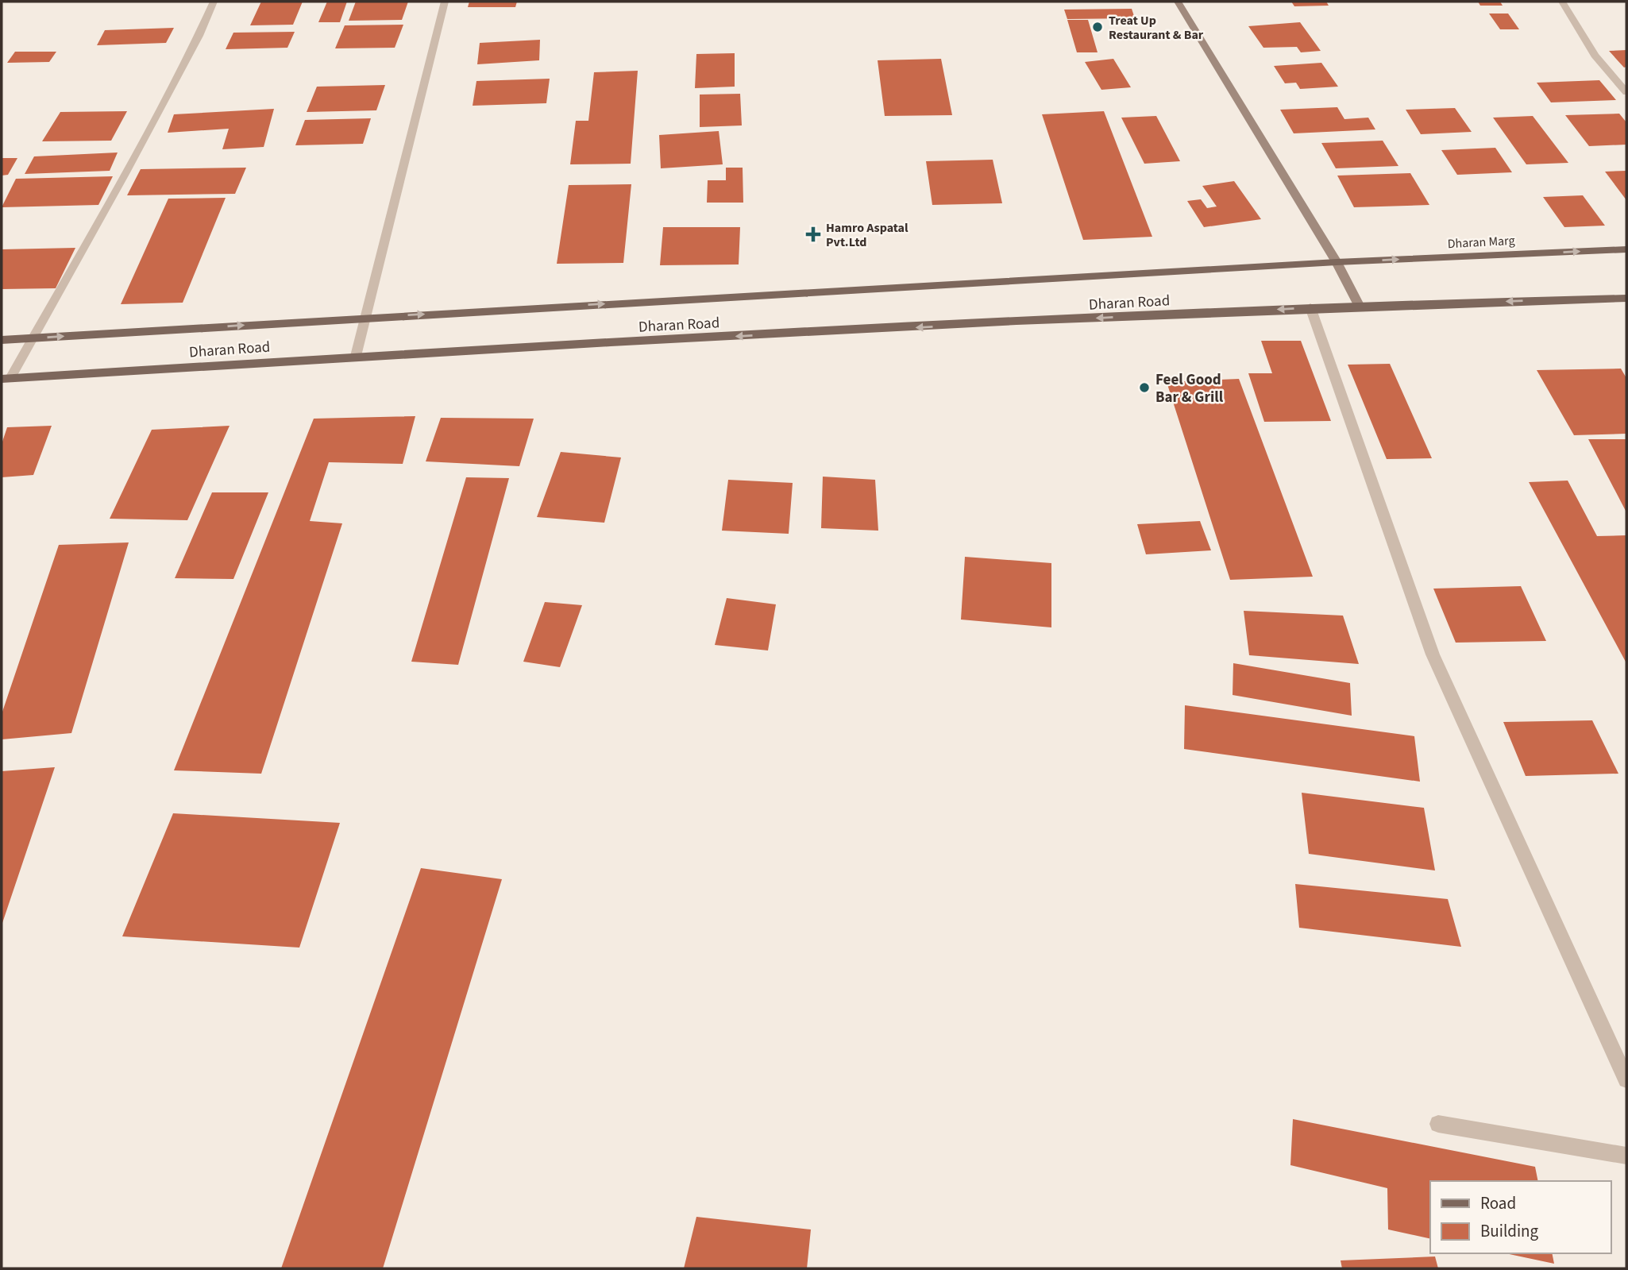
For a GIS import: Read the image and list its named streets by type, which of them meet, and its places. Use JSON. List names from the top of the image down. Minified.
{"streets":{"main road":["Dharan Marg","Dharan Road"]},"crossings":[["Dharan Marg","Dharan Road"]],"places":{"other":["Treat Up Restaurant & Bar","Feel Good Bar & Grill"],"health":["Hamro Aspatal Pvt.Ltd"]},"legend":["Road","Building"]}
